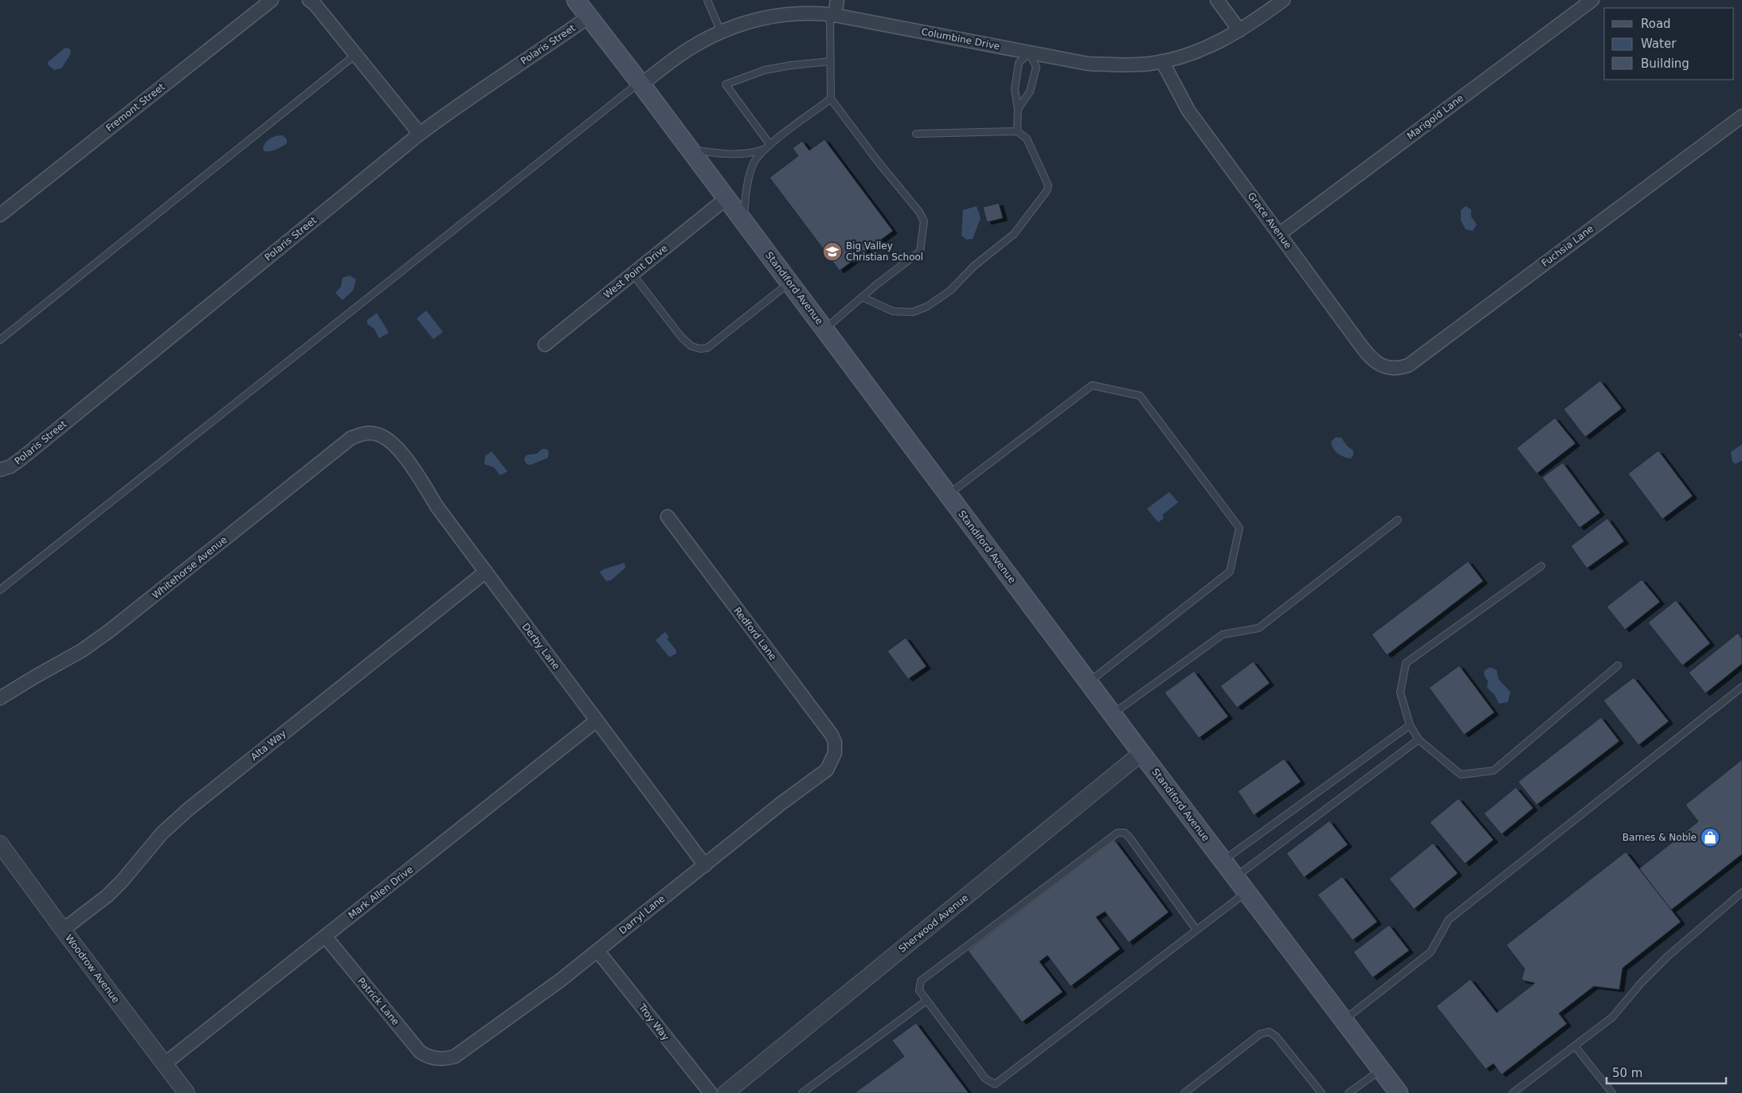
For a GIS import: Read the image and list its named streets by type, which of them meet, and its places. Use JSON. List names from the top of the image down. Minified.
{"streets":{"main road":["Standiford Avenue"],"street":["Columbine Drive","Polaris Street","Fremont Street","Marigold Lane","Grace Avenue","Fuchsia Lane","West Point Drive","Whitehorse Avenue","Redford Lane","Derby Lane","Alta Way","Mark Allen Drive","Darryl Lane","Sherwood Avenue","Woodrow Avenue","Patrick Lane","Troy Way"]},"crossings":[["Columbine Drive","Grace Avenue"],["Columbine Drive","Standiford Avenue"],["Polaris Street","Standiford Avenue"],["Marigold Lane","Grace Avenue"],["Grace Avenue","Fuchsia Lane"],["West Point Drive","Standiford Avenue"],["Standiford Avenue","Sherwood Avenue"],["Whitehorse Avenue","Derby Lane"],["Redford Lane","Darryl Lane"],["Derby Lane","Alta Way"],["Derby Lane","Mark Allen Drive"],["Derby Lane","Darryl Lane"],["Alta Way","Woodrow Avenue"],["Mark Allen Drive","Woodrow Avenue"],["Mark Allen Drive","Patrick Lane"],["Darryl Lane","Patrick Lane"],["Darryl Lane","Troy Way"]],"places":{"school or university":["Big Valley Christian School"],"shop":["Barnes & Noble"]},"legend":["Road","Water","Building"],"scale_bar":"50 m"}
